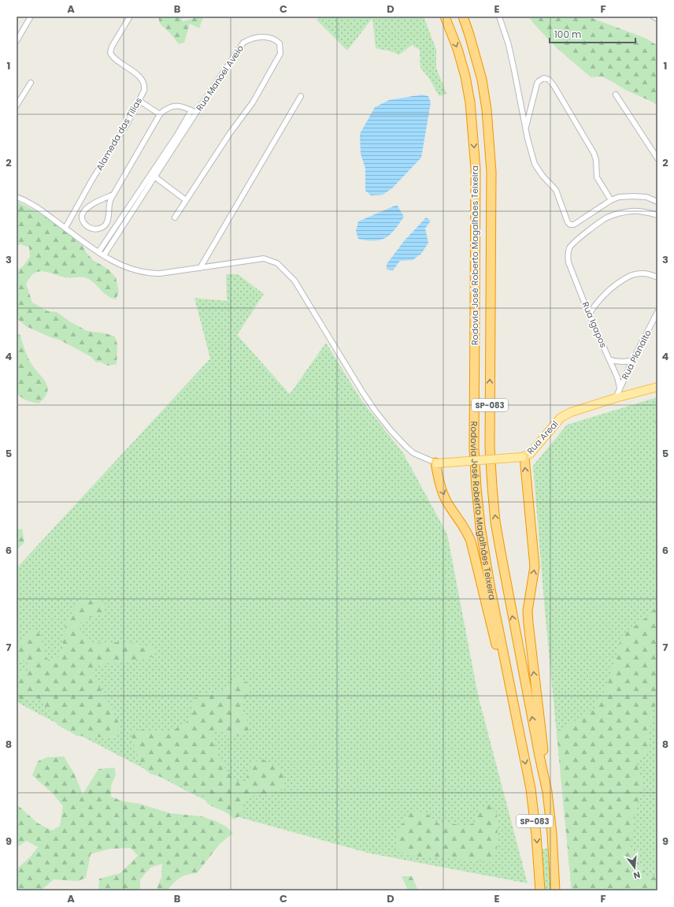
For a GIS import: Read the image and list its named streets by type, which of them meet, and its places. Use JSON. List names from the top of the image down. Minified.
{"streets":{"highway":["Rodovia José Roberto Magalhães Teixeira","SP-083"],"main road":["Rua Areal"],"street":["Rua Manoel Aveio","Alameda das Tilias","Rua Igapos","Rua Planalto"]},"crossings":[["Rua Igapos","Rua Planalto"],["Rua Planalto","Rua Areal"]],"scale_bar":"100 m","north":"bottom","grid":{"columns":["A","B","C","D","E","F"],"rows":["1","2","3","4","5","6","7","8","9"]}}
